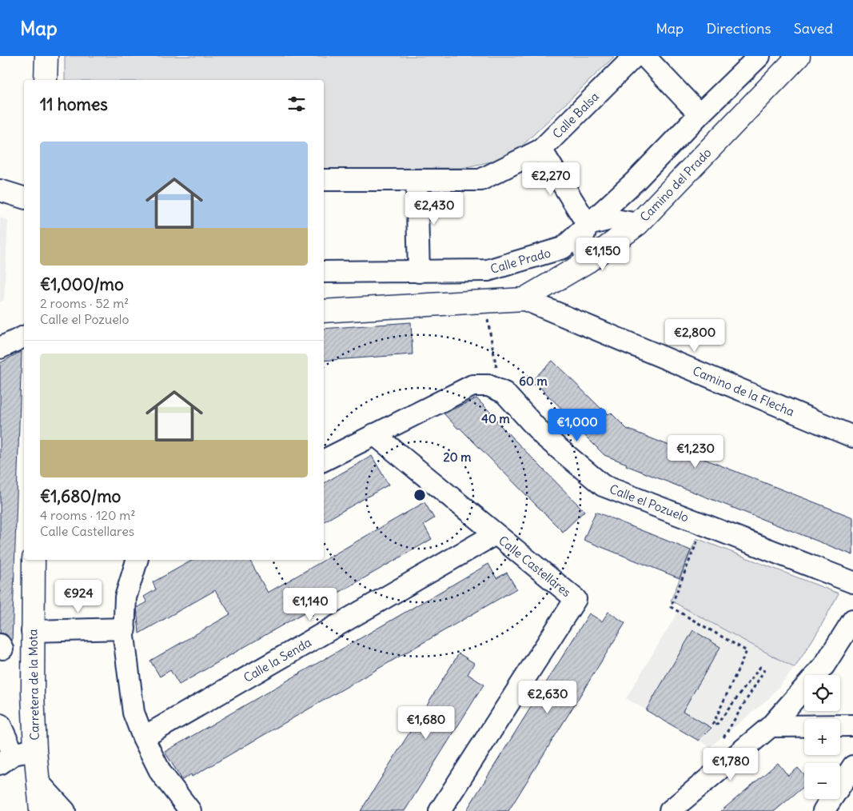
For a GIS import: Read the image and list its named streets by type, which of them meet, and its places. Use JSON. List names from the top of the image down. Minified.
{"streets":{"main road":["Camino del Prado","Carretera de la Mota"],"street":["Calle Balsa","Calle Prado","Camino de la Flecha","Calle el Pozuelo","Calle Castellares","Calle la Senda"]},"crossings":[["Camino del Prado","Camino de la Flecha"],["Calle Castellares","Calle la Senda"]],"page":{"header":"Map","nav":["Map","Directions","Saved"],"heading":"11 homes","list":[{"name":"€1,000/mo","note":"2 rooms · 52 m² · Calle el Pozuelo"},{"name":"€1,680/mo","note":"4 rooms · 120 m² · Calle Castellares"}],"price":["€2,270","€2,430","€1,150","€2,800","€1,000","€1,230","€924","€1,140","€2,630","€1,680","€1,780"],"map_buttons":["+","−"]},"rings":["60 m","40 m","20 m"]}
